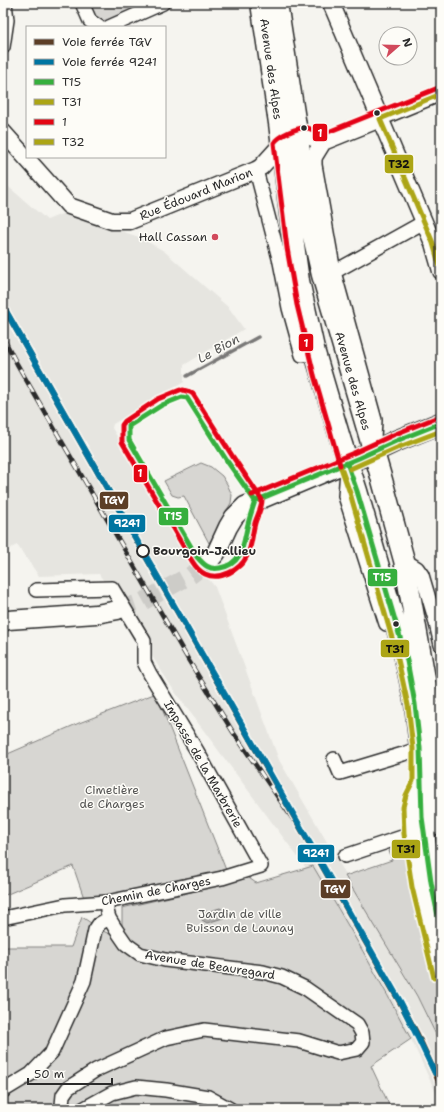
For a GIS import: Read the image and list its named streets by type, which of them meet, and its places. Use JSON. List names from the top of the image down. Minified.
{"streets":{"main road":["Avenue des Alpes"],"street":["Rue Édouard Marion","Impasse de la Marbrerie","Chemin de Charges","Avenue de Beauregard"]},"crossings":[["Avenue des Alpes","Rue Édouard Marion"],["Impasse de la Marbrerie","Chemin de Charges"],["Chemin de Charges","Avenue de Beauregard"]],"water":["Le Bion"],"parks":["Cimetière de Charges","Jardin de ville Buisson de Launay"],"places":["Hall Cassan","Bourgoin-Jallieu"],"lines":["transit line 1","transit line T32","rail line TGV","rail line 9241","transit line T15","transit line T31"],"legend":["Voie ferrée TGV","Voie ferrée 9241","T15","T31","1","T32"],"scale_bar":"50 m","north":"right"}
